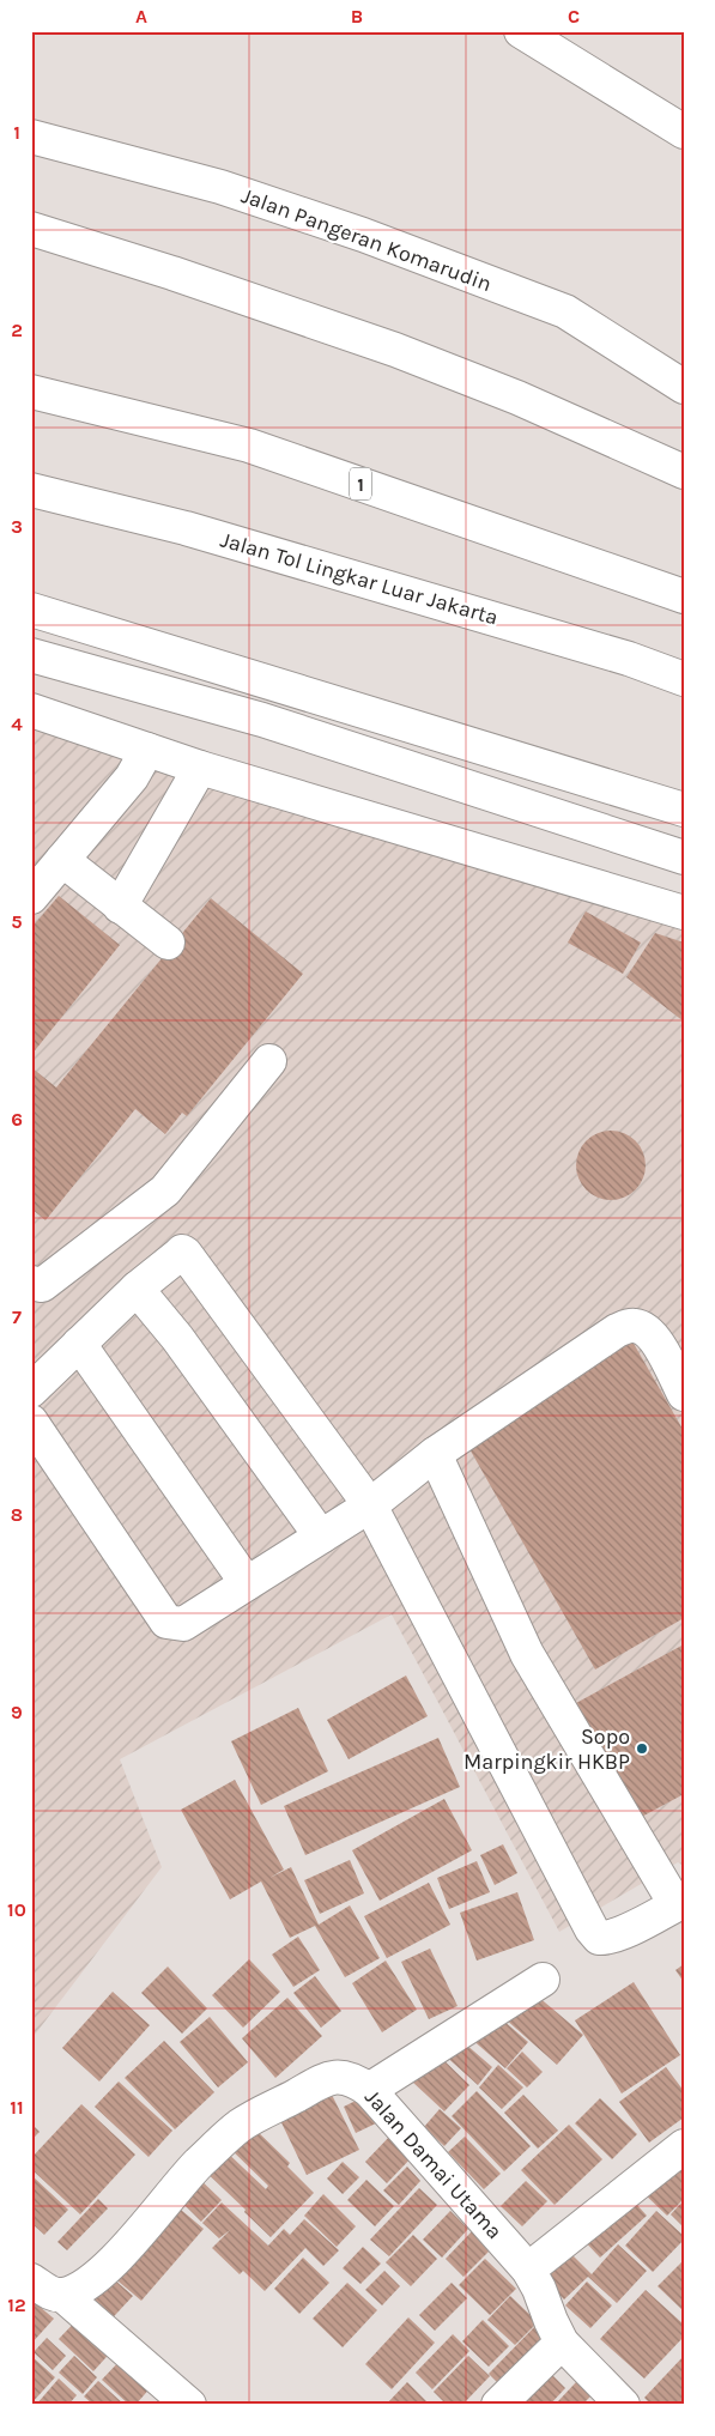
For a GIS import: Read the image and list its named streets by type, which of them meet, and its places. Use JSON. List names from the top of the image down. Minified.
{"streets":{"main road":["Jalan Pangeran Komarudin","1","Jalan Tol Lingkar Luar Jakarta","Jalan Damai Utama"]},"places":["Sopo Marpingkir HKBP"],"grid":{"columns":["A","B","C"],"rows":["1","2","3","4","5","6","7","8","9","10","11","12"]}}
